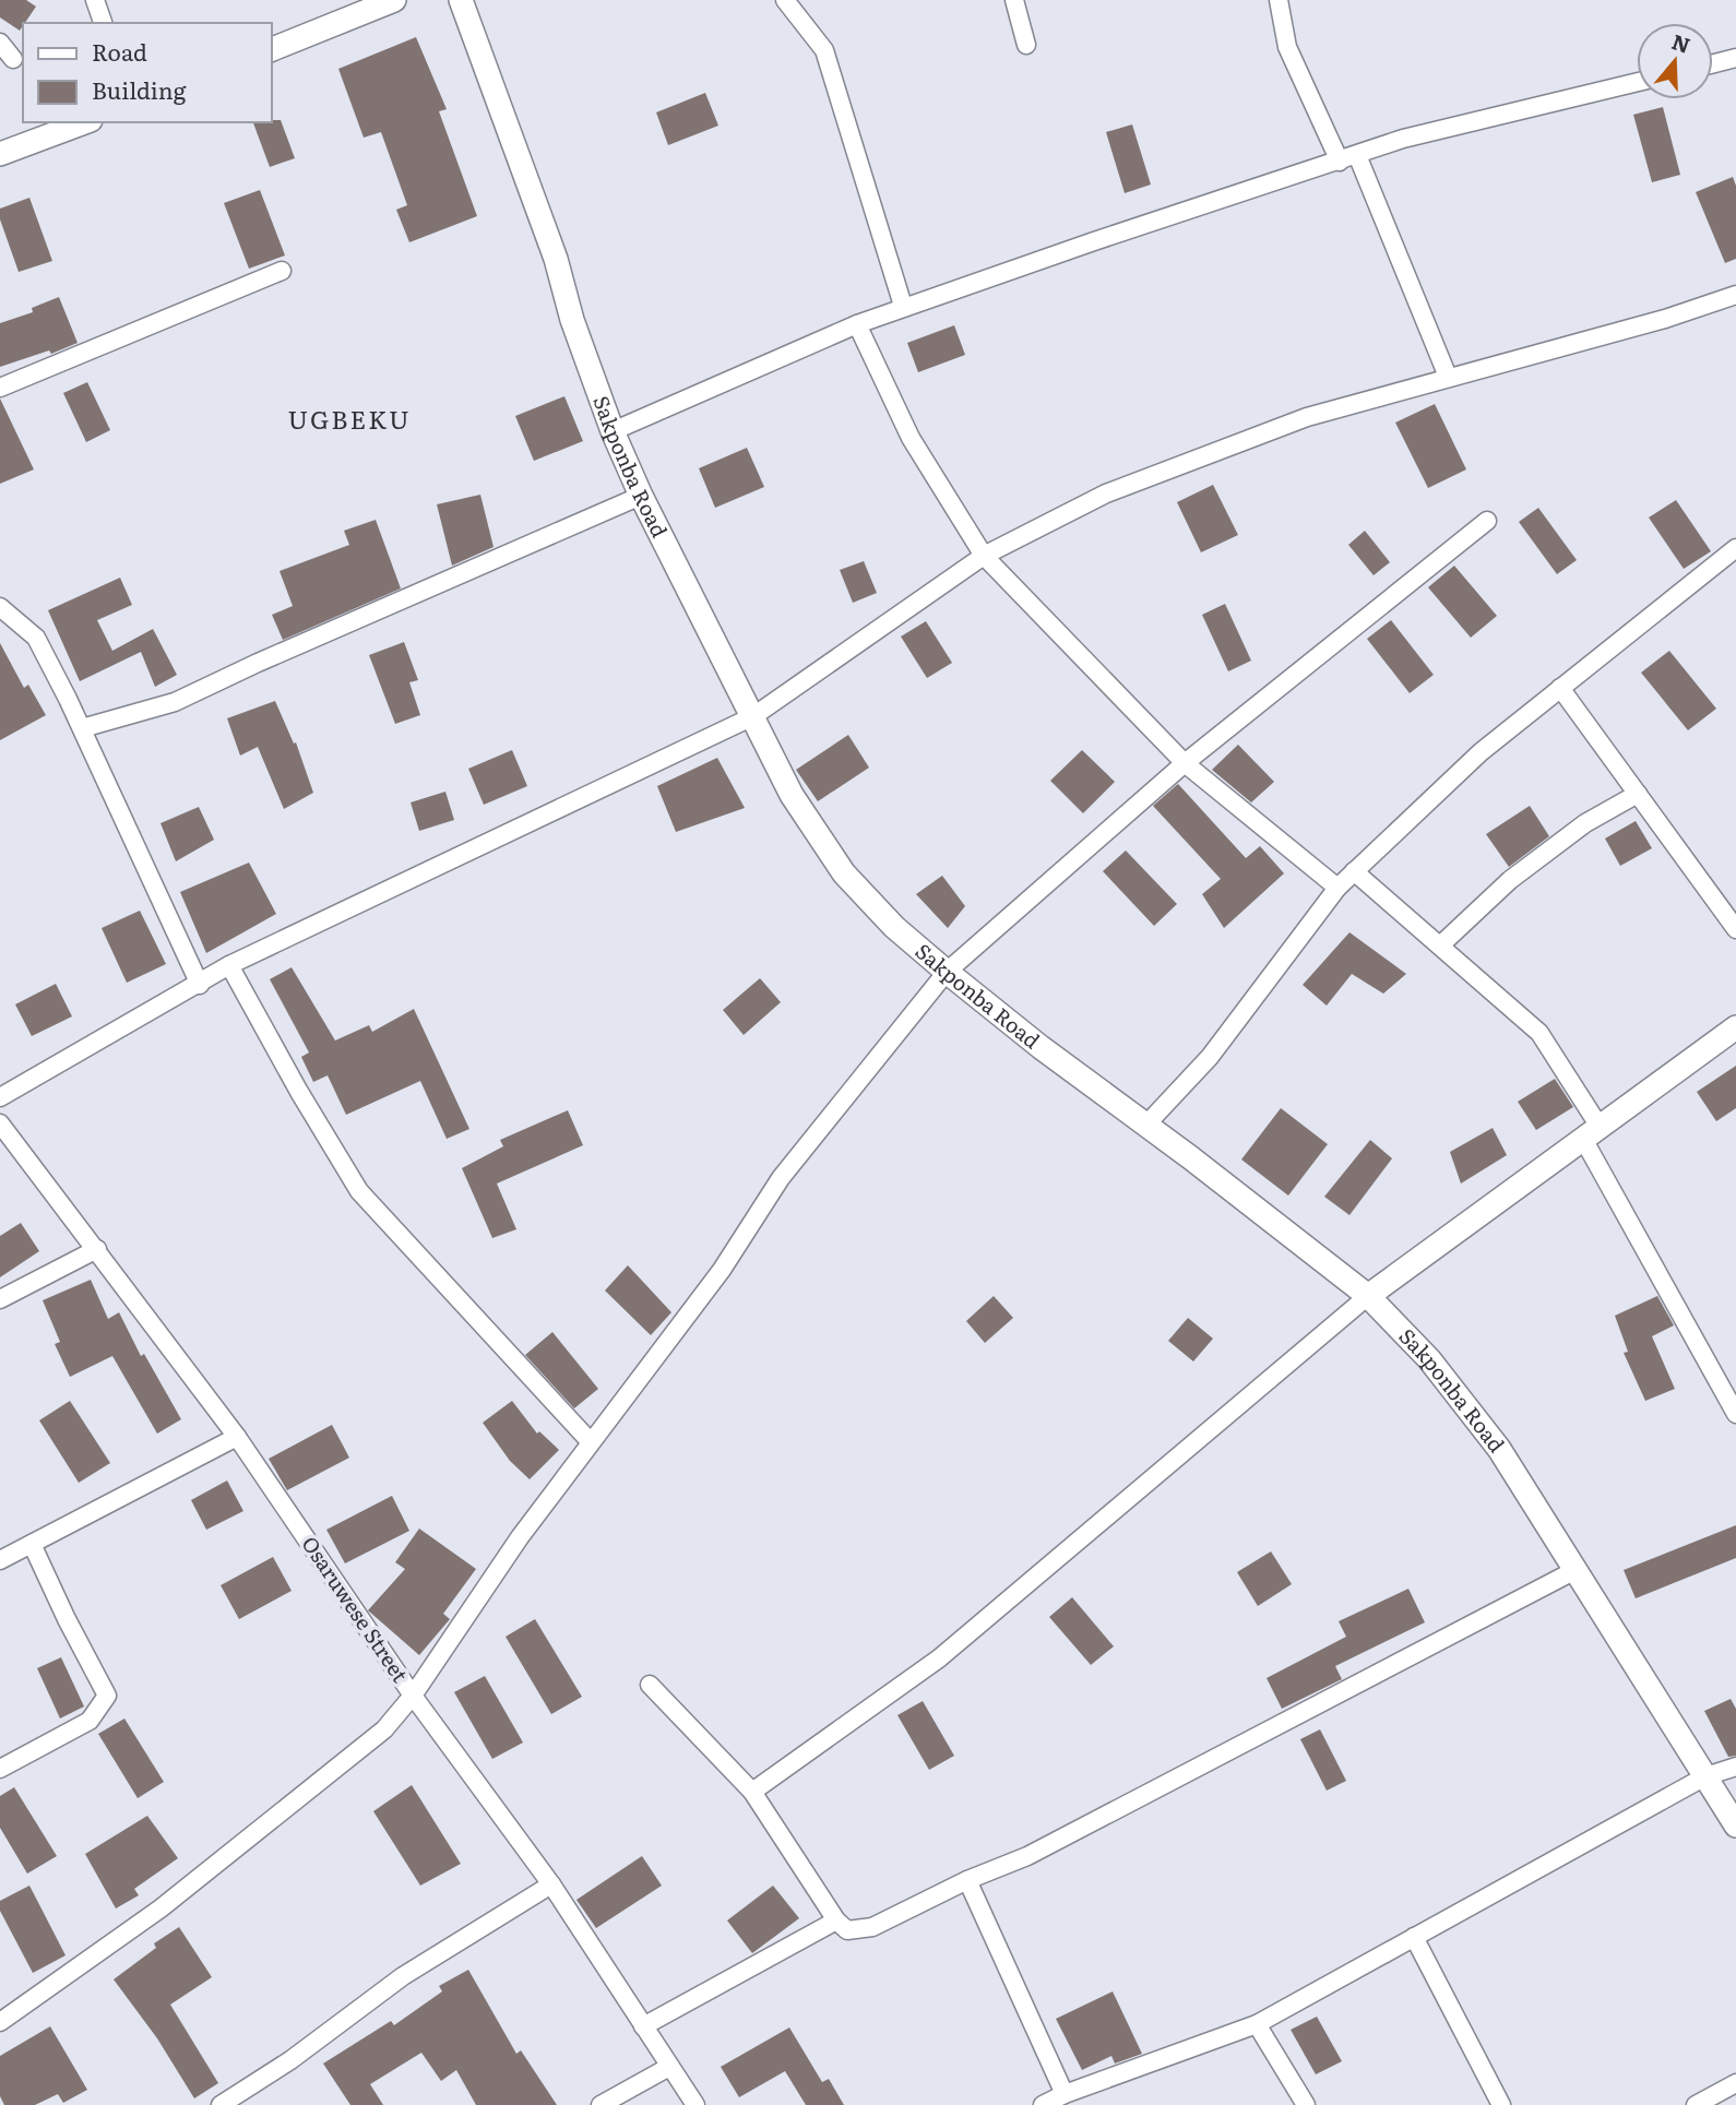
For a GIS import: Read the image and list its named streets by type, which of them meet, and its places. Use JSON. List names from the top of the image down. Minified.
{"streets":{"main road":["Sakponba Road"],"street":["Osaruwese Street"]},"districts":["UGBEKU"],"legend":["Road","Building"],"north":"top"}
